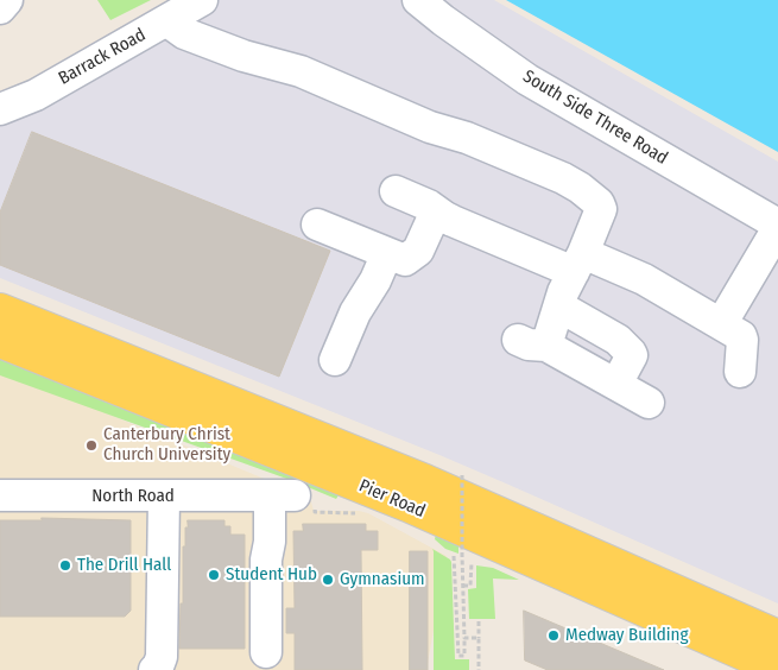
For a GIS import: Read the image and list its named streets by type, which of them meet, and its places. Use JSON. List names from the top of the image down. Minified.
{"streets":{"main road":["Pier Road"],"street":["Barrack Road","South Side Three Road","North Road"]},"places":["Canterbury Christ Church University","The Drill Hall","Student Hub","Gymnasium","Medway Building"]}
